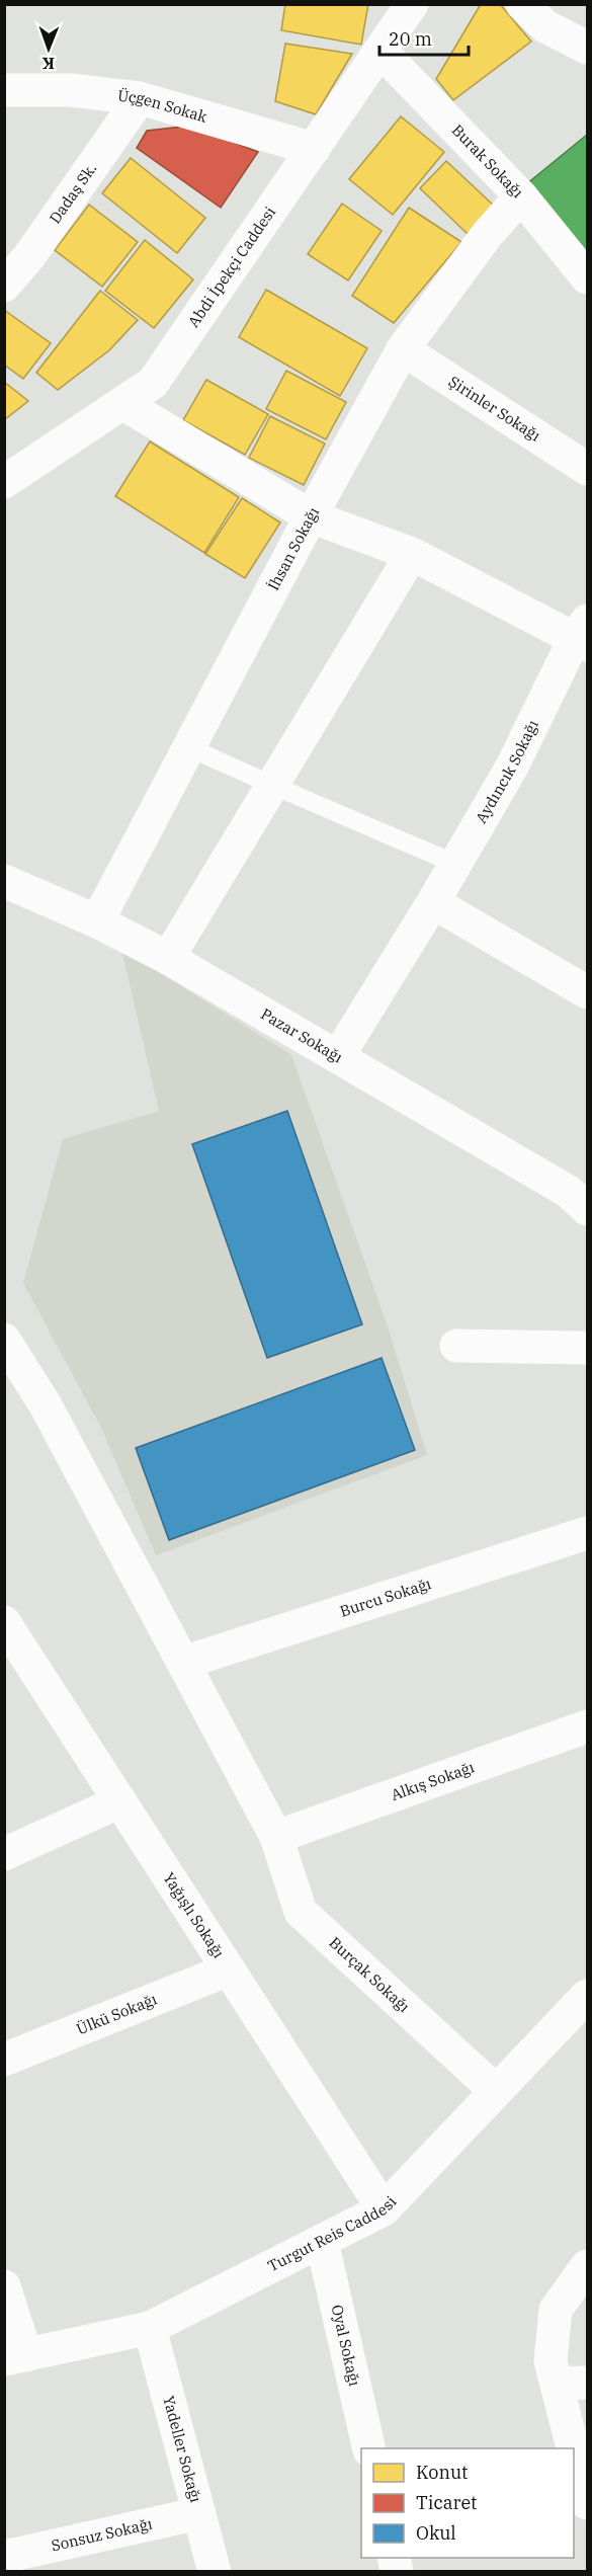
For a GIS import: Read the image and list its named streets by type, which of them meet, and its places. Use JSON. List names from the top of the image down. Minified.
{"streets":{"street":["Üçgen Sokak","Burak Sokağı","Dadaş Sk.","Abdi İpekçi Caddesi","Şirinler Sokağı","İhsan Sokağı","Aydıncık Sokağı","Pazar Sokağı","Burcu Sokağı","Alkış Sokağı","Yağışlı Sokağı","Burçak Sokağı","Ülkü Sokağı","Turgut Reis Caddesi","Oyal Sokağı","Yadeller Sokağı","Sonsuz Sokağı"]},"crossings":[["Üçgen Sokak","Dadaş Sk."],["Üçgen Sokak","Abdi İpekçi Caddesi"],["Burak Sokağı","Abdi İpekçi Caddesi"],["Burak Sokağı","İhsan Sokağı"],["Şirinler Sokağı","İhsan Sokağı"],["İhsan Sokağı","Pazar Sokağı"],["Aydıncık Sokağı","Pazar Sokağı"],["Burcu Sokağı","Burçak Sokağı"],["Alkış Sokağı","Burçak Sokağı"],["Yağışlı Sokağı","Ülkü Sokağı"],["Yağışlı Sokağı","Turgut Reis Caddesi"],["Burçak Sokağı","Turgut Reis Caddesi"],["Turgut Reis Caddesi","Oyal Sokağı"],["Turgut Reis Caddesi","Yadeller Sokağı"],["Yadeller Sokağı","Sonsuz Sokağı"]],"legend":["Konut","Ticaret","Okul"],"scale_bar":"20 m","north":"bottom"}
